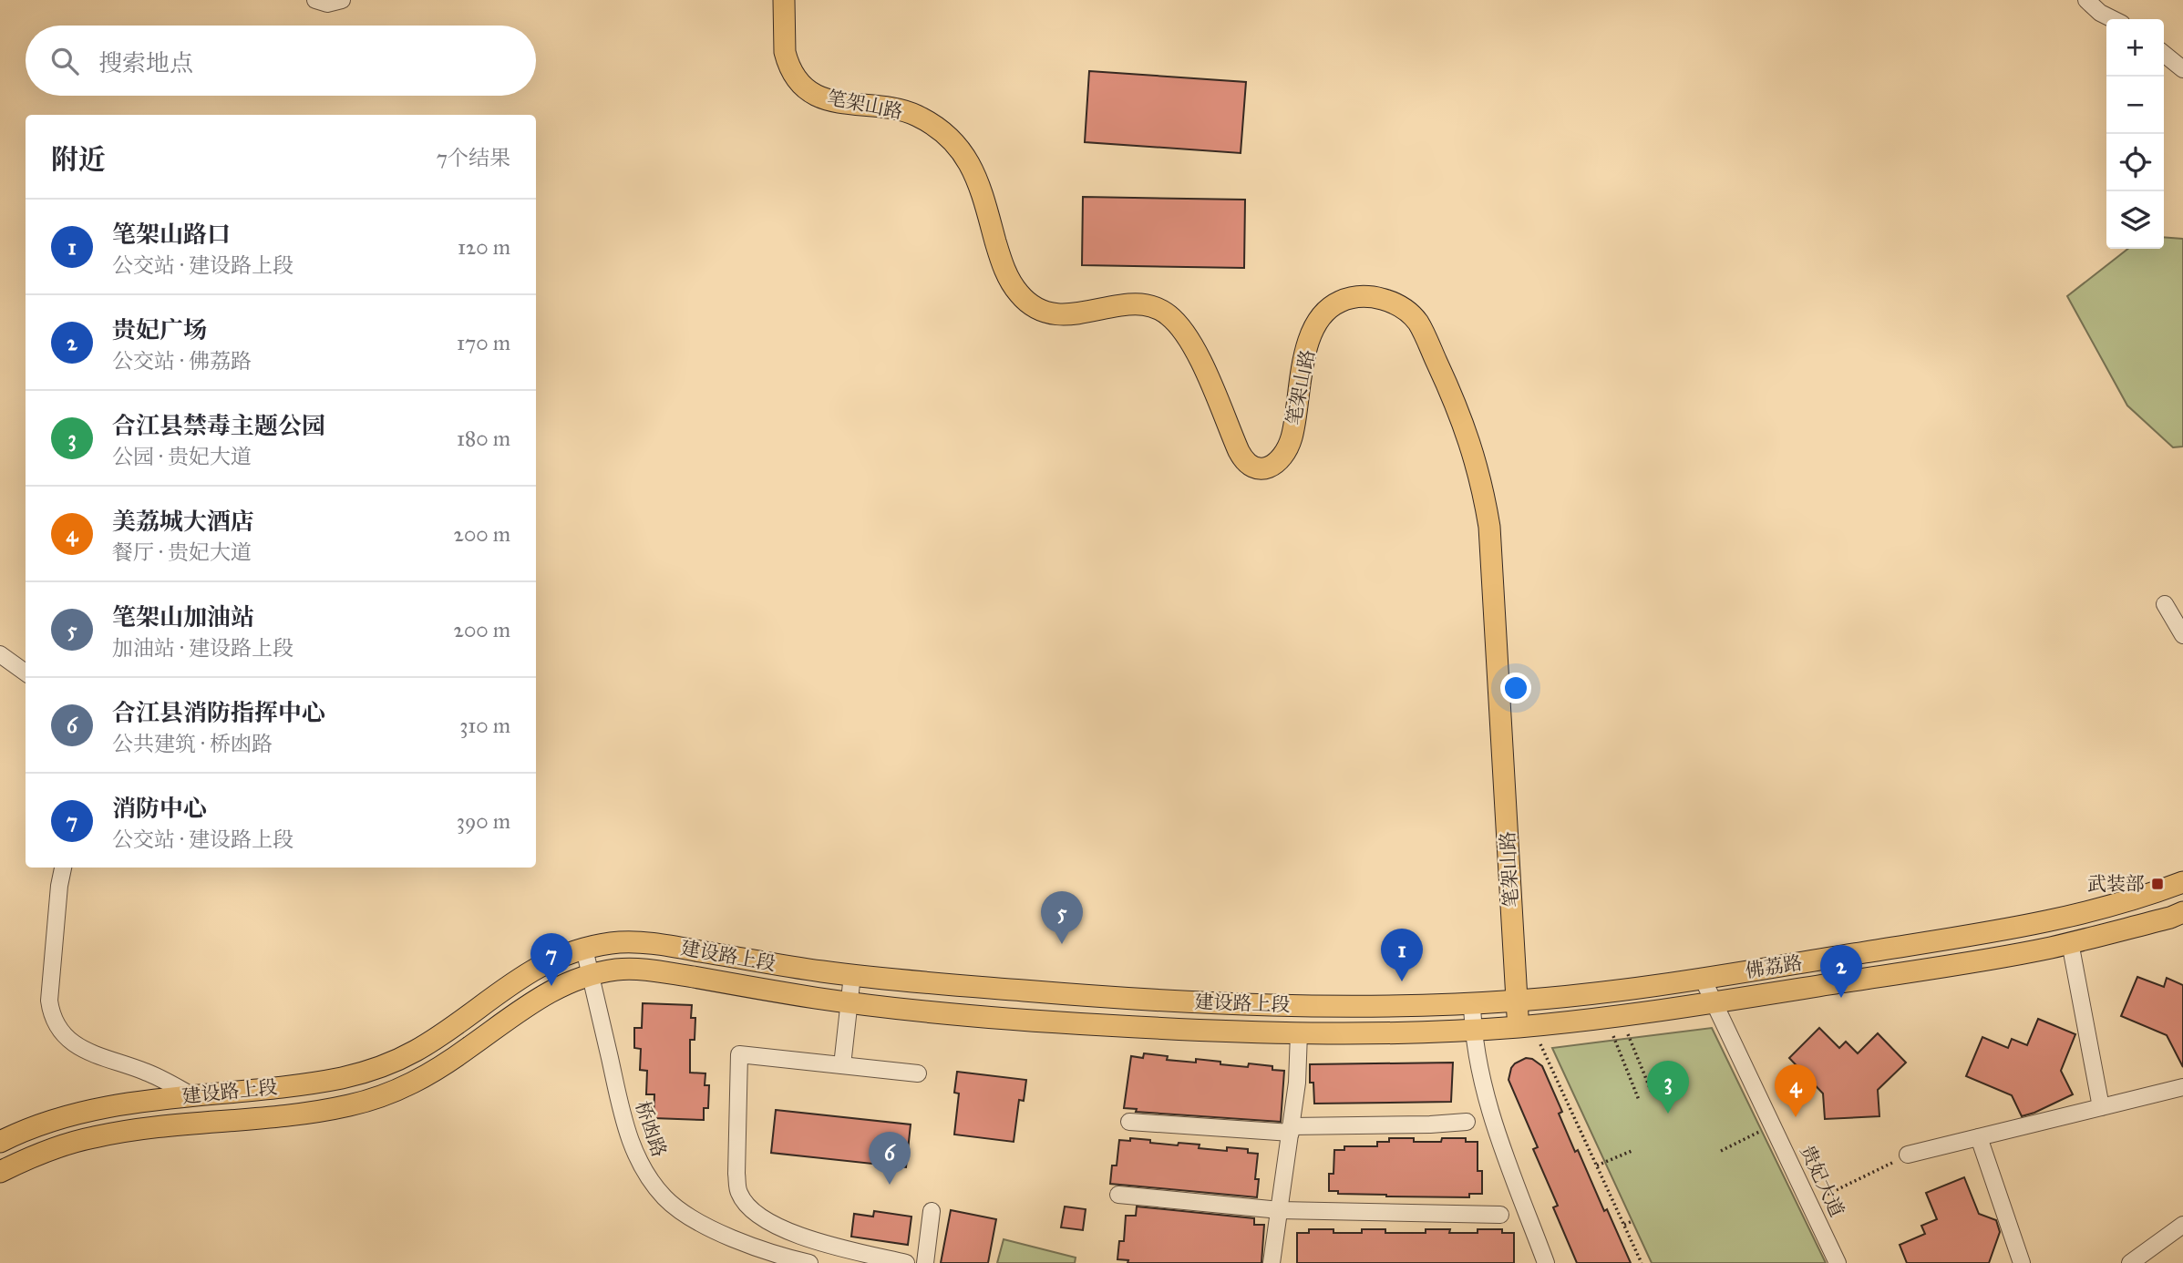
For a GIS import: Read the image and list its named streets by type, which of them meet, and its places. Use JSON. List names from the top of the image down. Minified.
{"streets":{"main road":["笔架山路","建设路上段","佛荔路"],"street":["桥凼路","贵妃大道"]},"crossings":[["笔架山路","佛荔路"],["建设路上段","佛荔路"],["建设路上段","桥凼路"],["佛荔路","贵妃大道"]],"places":{"transit":["武装部"]},"page":{"map_buttons":["+","−"],"search":"搜索地点","heading":["附近","7个结果"],"list":[{"mark":"1","name":"笔架山路口","note":"公交站 · 建设路上段","value":"120 m"},{"mark":"2","name":"贵妃广场","note":"公交站 · 佛荔路","value":"170 m"},{"mark":"3","name":"合江县禁毒主题公园","note":"公园 · 贵妃大道","value":"180 m"},{"mark":"4","name":"美荔城大酒店","note":"餐厅 · 贵妃大道","value":"200 m"},{"mark":"5","name":"笔架山加油站","note":"加油站 · 建设路上段","value":"200 m"},{"mark":"6","name":"合江县消防指挥中心","note":"公共建筑 · 桥凼路","value":"310 m"},{"mark":"7","name":"消防中心","note":"公交站 · 建设路上段","value":"390 m"}],"pins":["5","1","7","2","3","4","6"]}}
